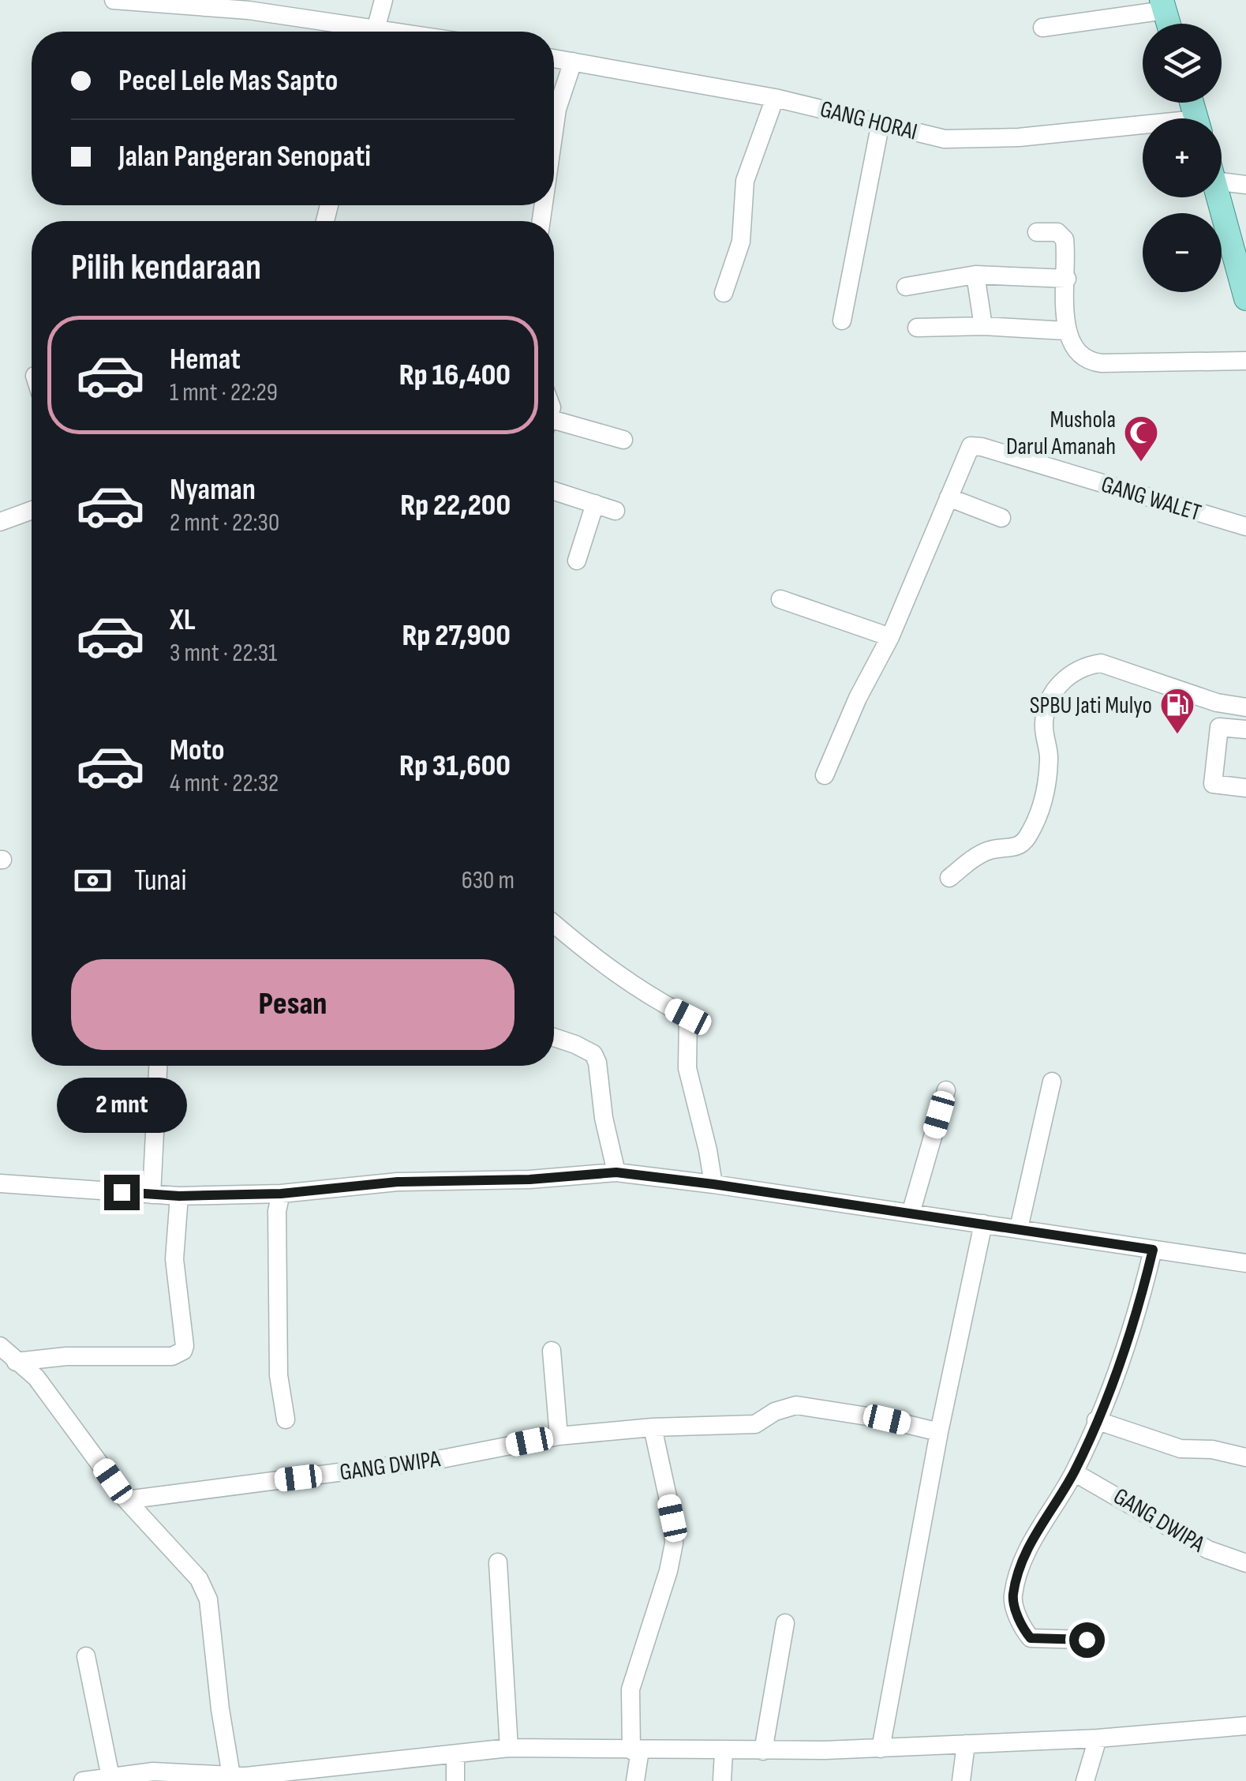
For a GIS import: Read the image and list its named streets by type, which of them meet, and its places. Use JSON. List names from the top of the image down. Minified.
{"streets":{"street":["GANG HORAI","GANG WALET","GANG DWIPA"]},"places":{"mosque":["Mushola Darul Amanah"],"fuel station":["SPBU Jati Mulyo"]},"page":{"map_buttons":["+","−"],"banner":["Pecel Lele Mas Sapto","Jalan Pangeran Senopati"],"heading":"Pilih kendaraan","list":[{"name":"Hemat","note":"1 mnt · 22:29","value":"Rp 16,400"},{"name":"Nyaman","note":"2 mnt · 22:30","value":"Rp 22,200"},{"name":"XL","note":"3 mnt · 22:31","value":"Rp 27,900"},{"name":"Moto","note":"4 mnt · 22:32","value":"Rp 31,600"}],"pay":["Tunai","630 m"],"buttons":"Pesan","bubble":"2 mnt"}}
